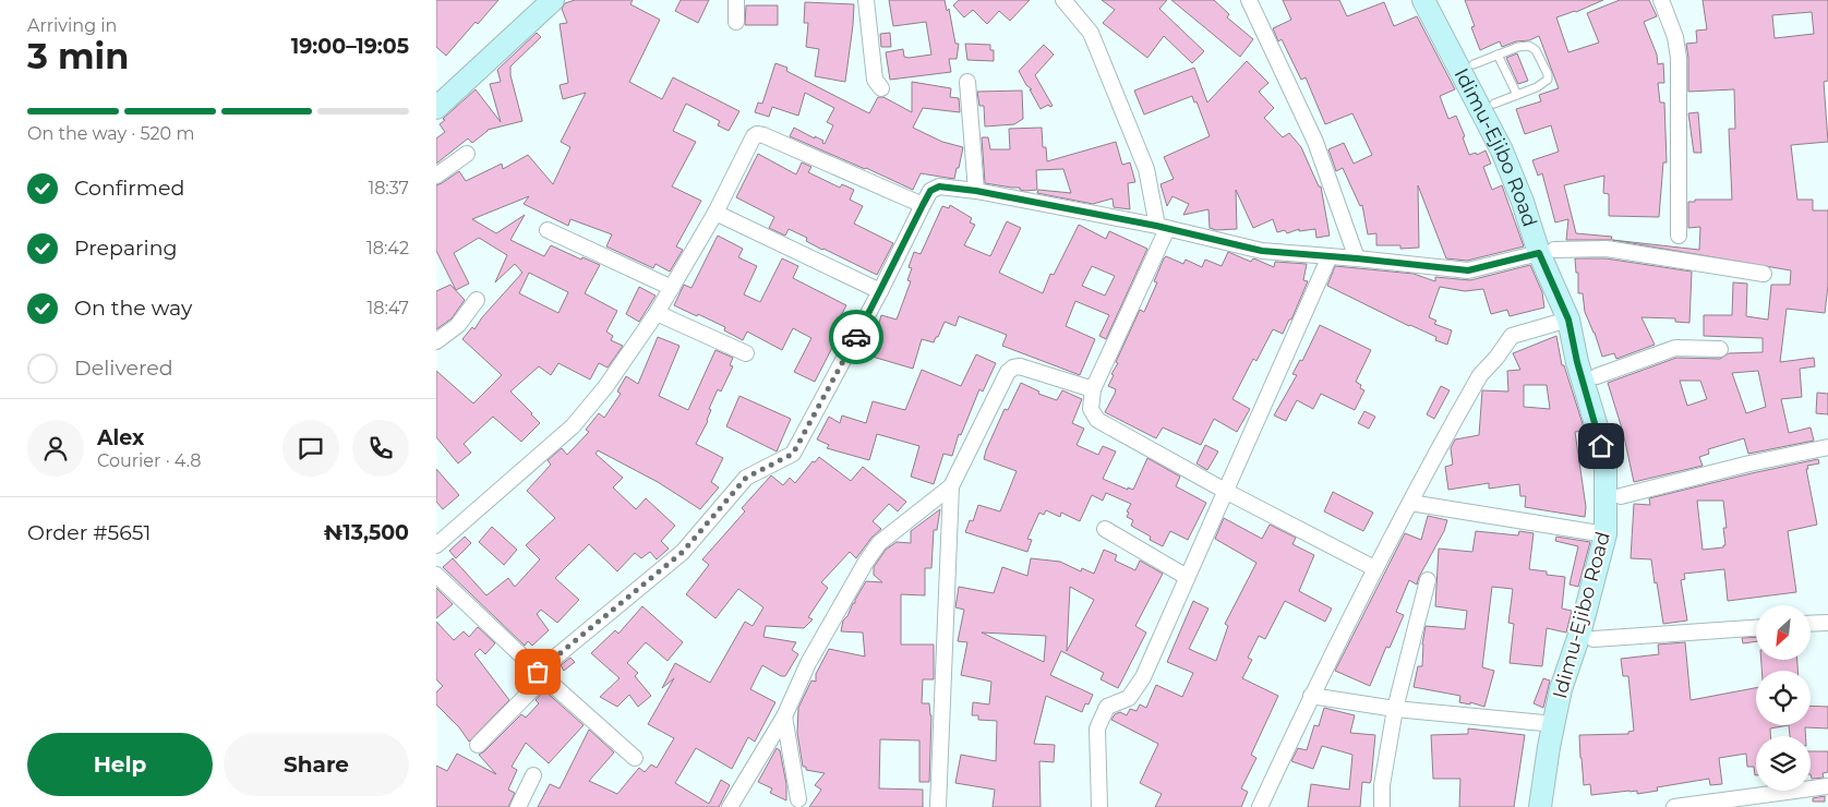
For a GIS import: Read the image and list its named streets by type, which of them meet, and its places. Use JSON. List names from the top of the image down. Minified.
{"streets":{"main road":["Idimu-Ejibo Road"]},"north":"bottom left","page":{"heading":["3 min","Arriving in","19:00–19:05"],"panel":["Alex","Courier · 4.8","Order #5651","₦13,500"],"bar":"On the way · 520 m","list":[["Confirmed","18:37"],["Preparing","18:42"],["On the way","18:47"],"Delivered"],"buttons":["Help","Share"]}}
